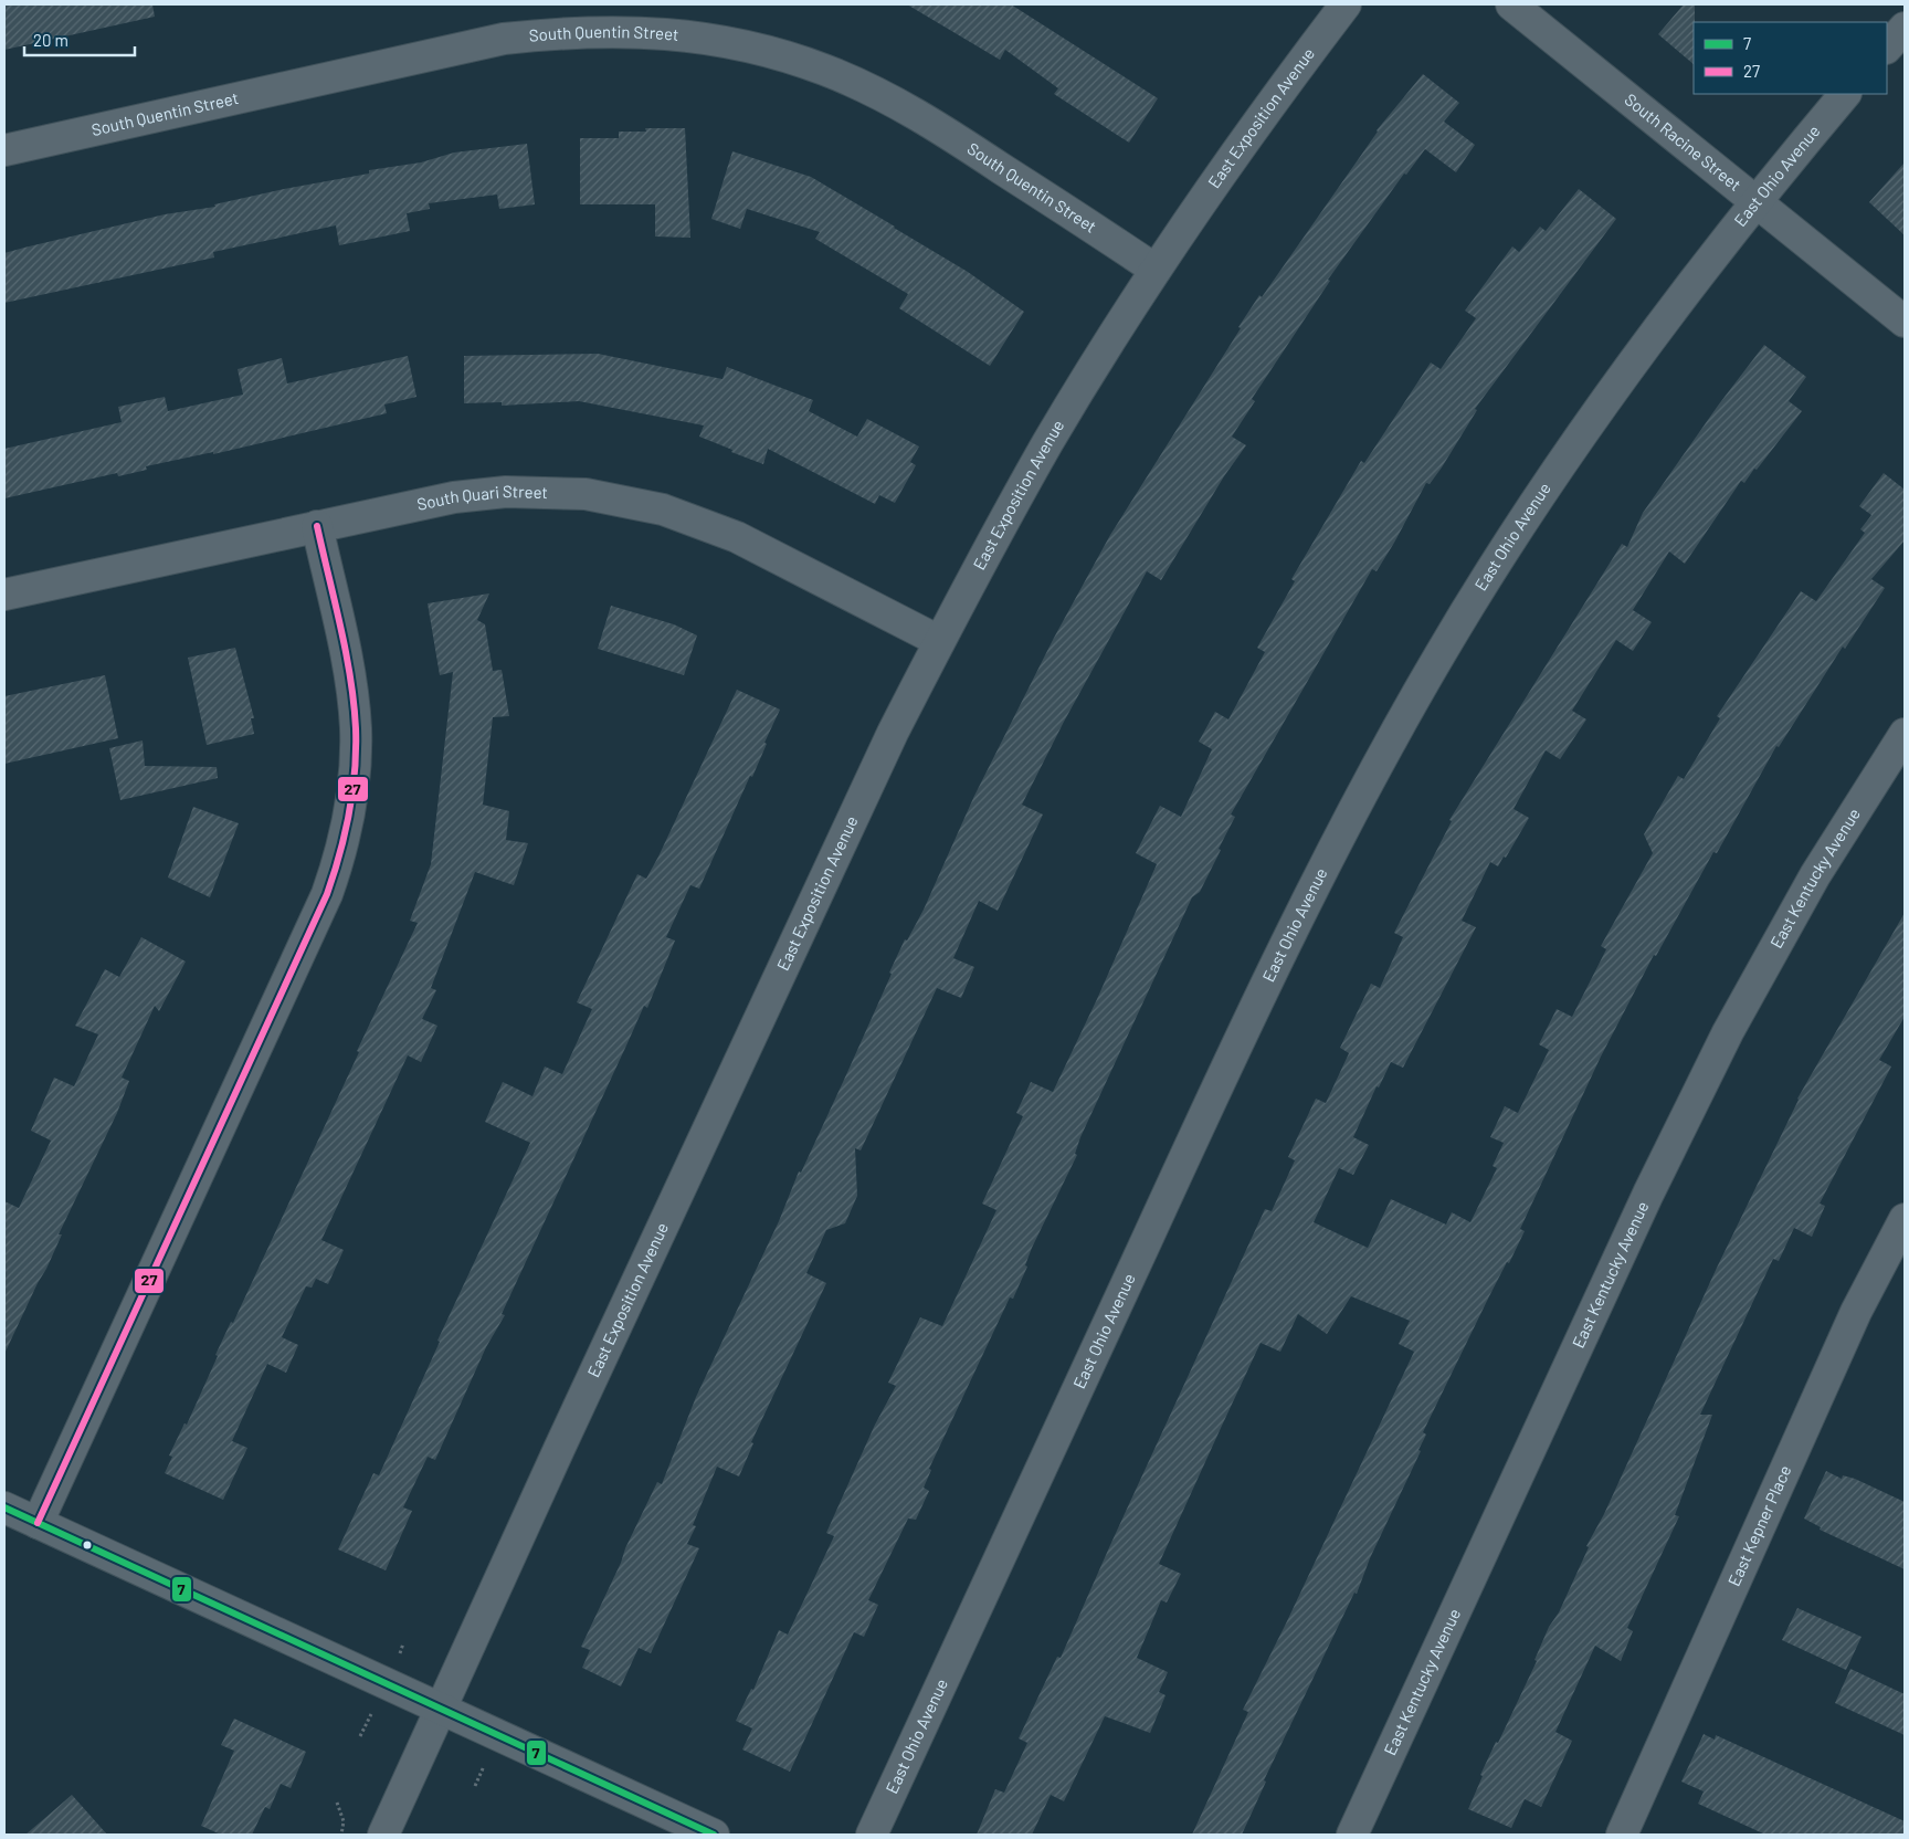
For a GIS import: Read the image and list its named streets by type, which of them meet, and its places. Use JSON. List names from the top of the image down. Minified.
{"streets":{"street":["South Quentin Street","East Exposition Avenue","South Racine Street","East Ohio Avenue","South Quari Street","East Kentucky Avenue","East Kepner Place"]},"crossings":[["South Quentin Street","East Exposition Avenue"],["East Exposition Avenue","South Quari Street"],["South Racine Street","East Ohio Avenue"]],"lines":["transit line 27","transit line 7"],"legend":["7","27"],"scale_bar":"20 m"}
